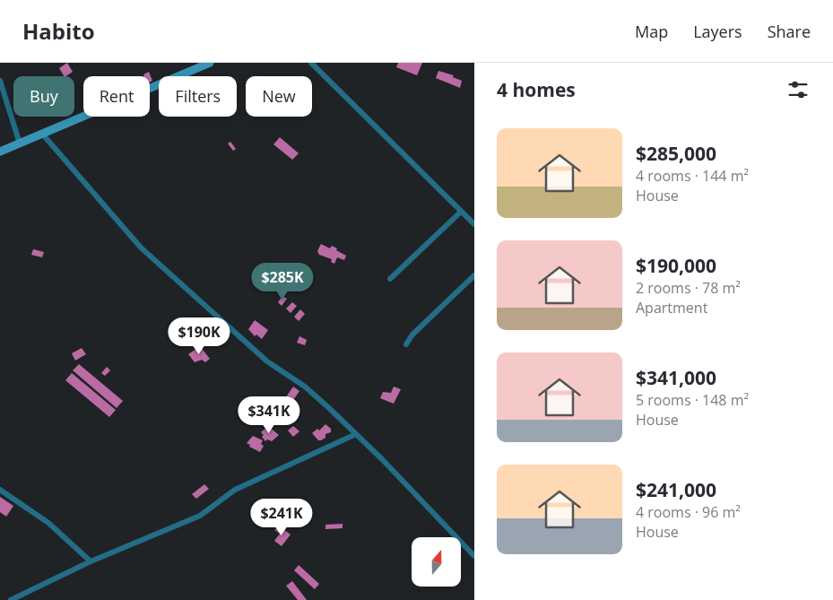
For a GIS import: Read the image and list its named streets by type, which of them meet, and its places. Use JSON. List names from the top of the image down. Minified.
{"north":"top","page":{"header":"Habito","nav":["Map","Layers","Share"],"heading":"4 homes","chip":["Buy","Rent","Filters","New"],"list":[{"name":"$285,000","note":"4 rooms · 144 m² · House"},{"name":"$190,000","note":"2 rooms · 78 m² · Apartment"},{"name":"$341,000","note":"5 rooms · 148 m² · House"},{"name":"$241,000","note":"4 rooms · 96 m² · House"}],"price":["$285K","$190K","$341K","$241K"]}}
